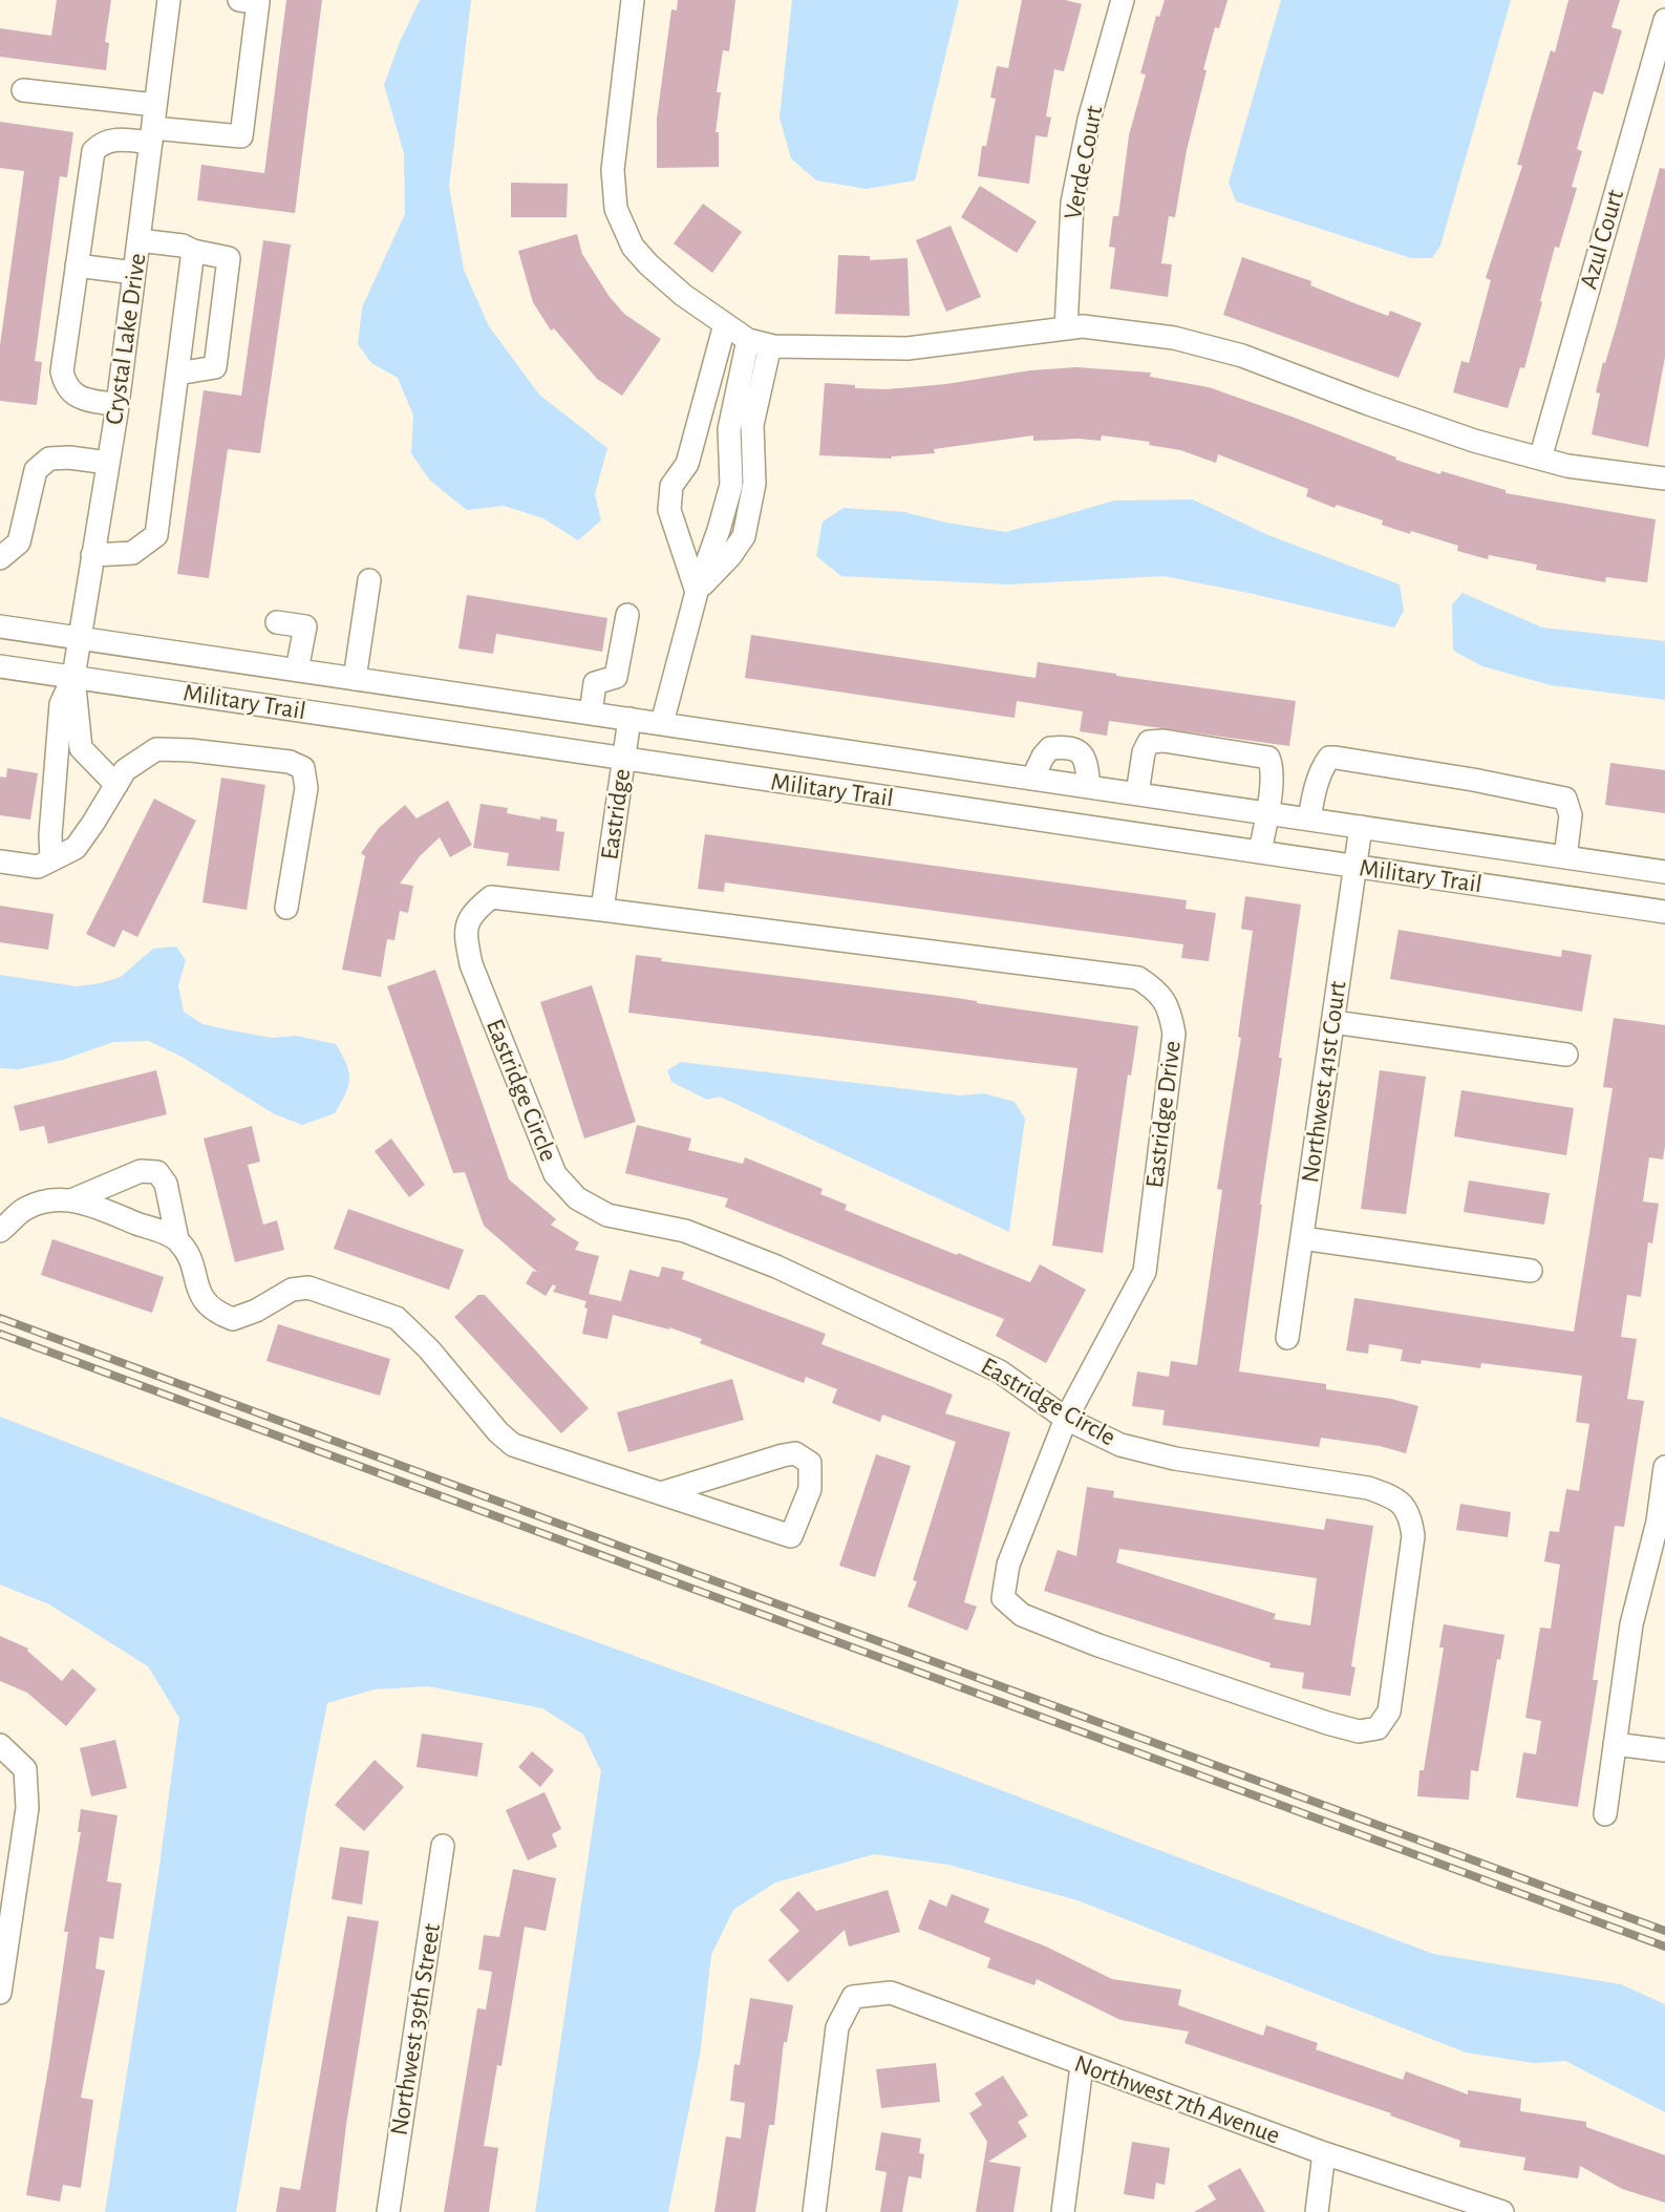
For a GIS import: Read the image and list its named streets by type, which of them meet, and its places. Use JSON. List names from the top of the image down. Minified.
{"streets":{"street":["Verde Court","Azul Court","Crystal Lake Drive","Military Trail","Eastridge","Northwest 41st Court","Eastridge Circle","Eastridge Drive","Northwest 39th Street","Northwest 7th Avenue"]},"crossings":[["Crystal Lake Drive","Military Trail"],["Military Trail","Eastridge"],["Military Trail","Northwest 41st Court"],["Eastridge","Eastridge Circle"],["Eastridge","Eastridge Drive"],["Eastridge Circle","Eastridge Drive"]]}
